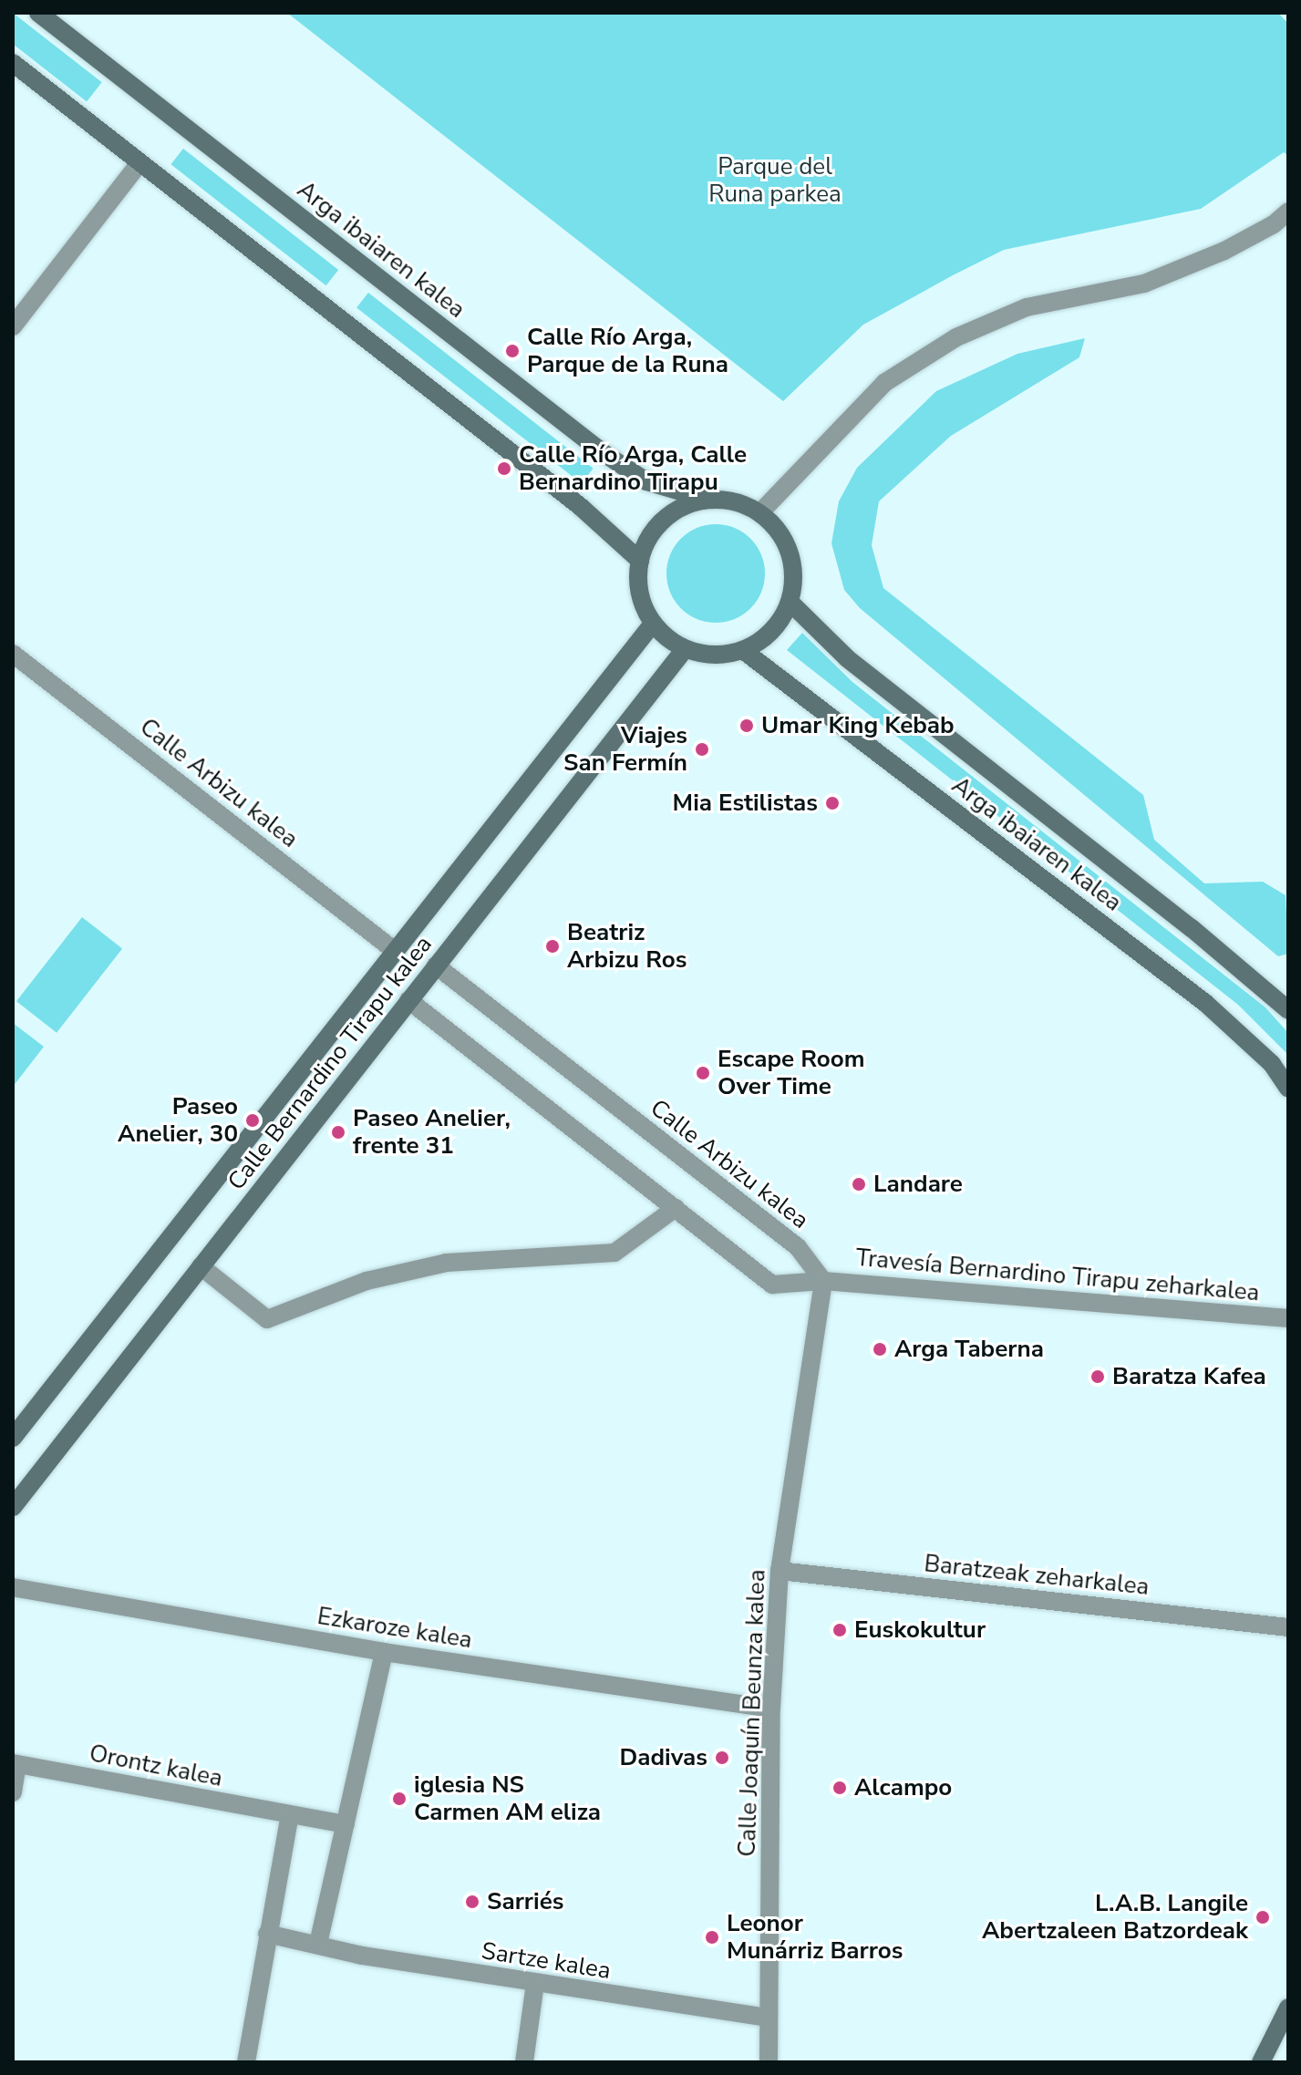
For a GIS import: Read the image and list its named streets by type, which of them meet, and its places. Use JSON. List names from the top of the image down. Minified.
{"streets":{"street":["Arga ibaiaren kalea","Calle Arbizu kalea","Calle Bernardino Tirapu kalea","Travesía Bernardino Tirapu zeharkalea","Baratzeak zeharkalea","Ezkaroze kalea","Calle Joaquín Beunza kalea","Orontz kalea","Sartze kalea"]},"crossings":[["Arga ibaiaren kalea","Calle Bernardino Tirapu kalea"],["Calle Arbizu kalea","Calle Bernardino Tirapu kalea"],["Calle Arbizu kalea","Travesía Bernardino Tirapu zeharkalea"],["Calle Arbizu kalea","Calle Joaquín Beunza kalea"],["Travesía Bernardino Tirapu zeharkalea","Calle Joaquín Beunza kalea"],["Baratzeak zeharkalea","Calle Joaquín Beunza kalea"],["Ezkaroze kalea","Calle Joaquín Beunza kalea"],["Calle Joaquín Beunza kalea","Sartze kalea"]],"parks":["Parque del Runa parkea"],"places":["Calle Río Arga, Parque de la Runa","Calle Río Arga, Calle Bernardino Tirapu","Umar King Kebab","Viajes San Fermín","Mia Estilistas","Beatriz Arbizu Ros","Escape Room Over Time","Paseo Anelier, 30","Paseo Anelier, frente 31","Landare","Arga Taberna","Baratza Kafea","Euskokultur","Dadivas","Alcampo","iglesia NS Carmen AM eliza","Sarriés","L.A.B. Langile Abertzaleen Batzordeak","Leonor Munárriz Barros"]}
